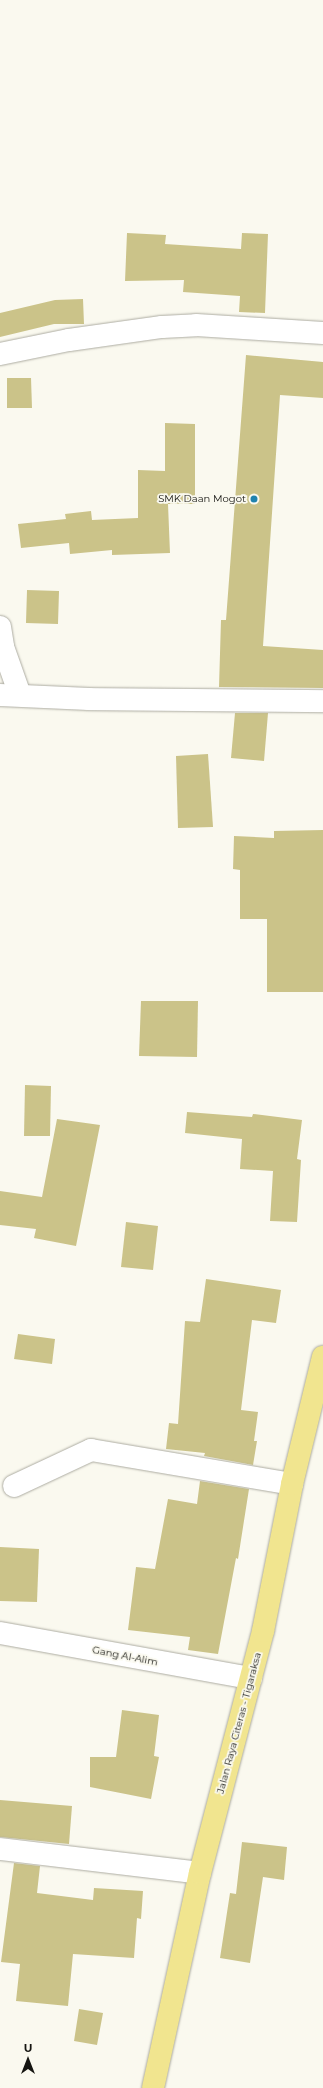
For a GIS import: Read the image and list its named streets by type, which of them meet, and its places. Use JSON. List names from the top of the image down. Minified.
{"streets":{"main road":["Jalan Raya Citeras - Tigaraksa"],"street":["Gang Al-Alim"]},"crossings":[["Gang Al-Alim","Jalan Raya Citeras - Tigaraksa"]],"places":["SMK Daan Mogot"],"north":"top"}
